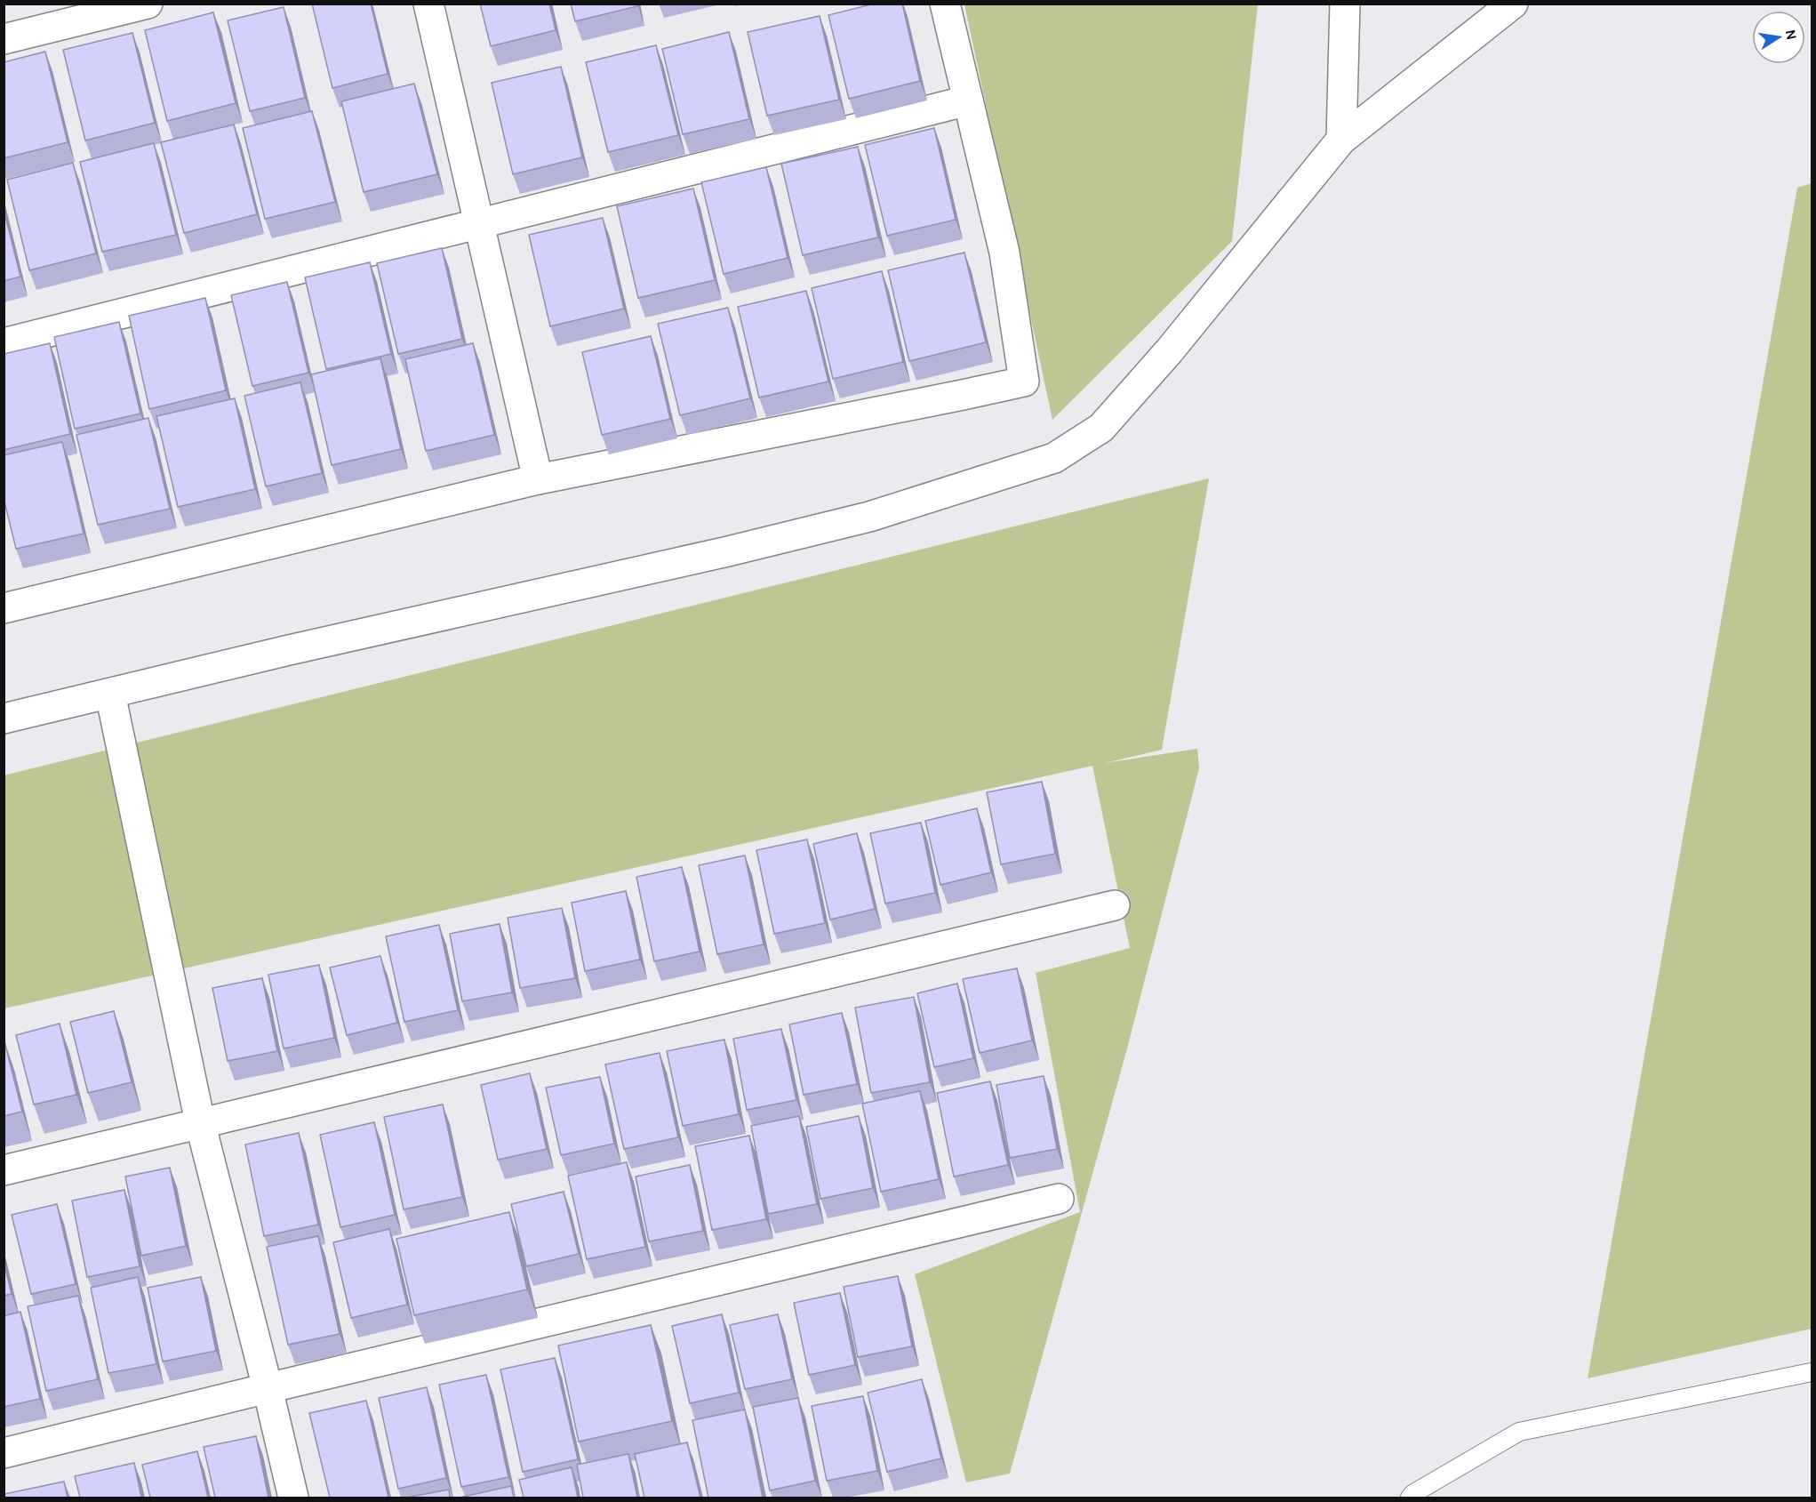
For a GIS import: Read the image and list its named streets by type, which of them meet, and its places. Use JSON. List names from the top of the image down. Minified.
{"north":"right"}
